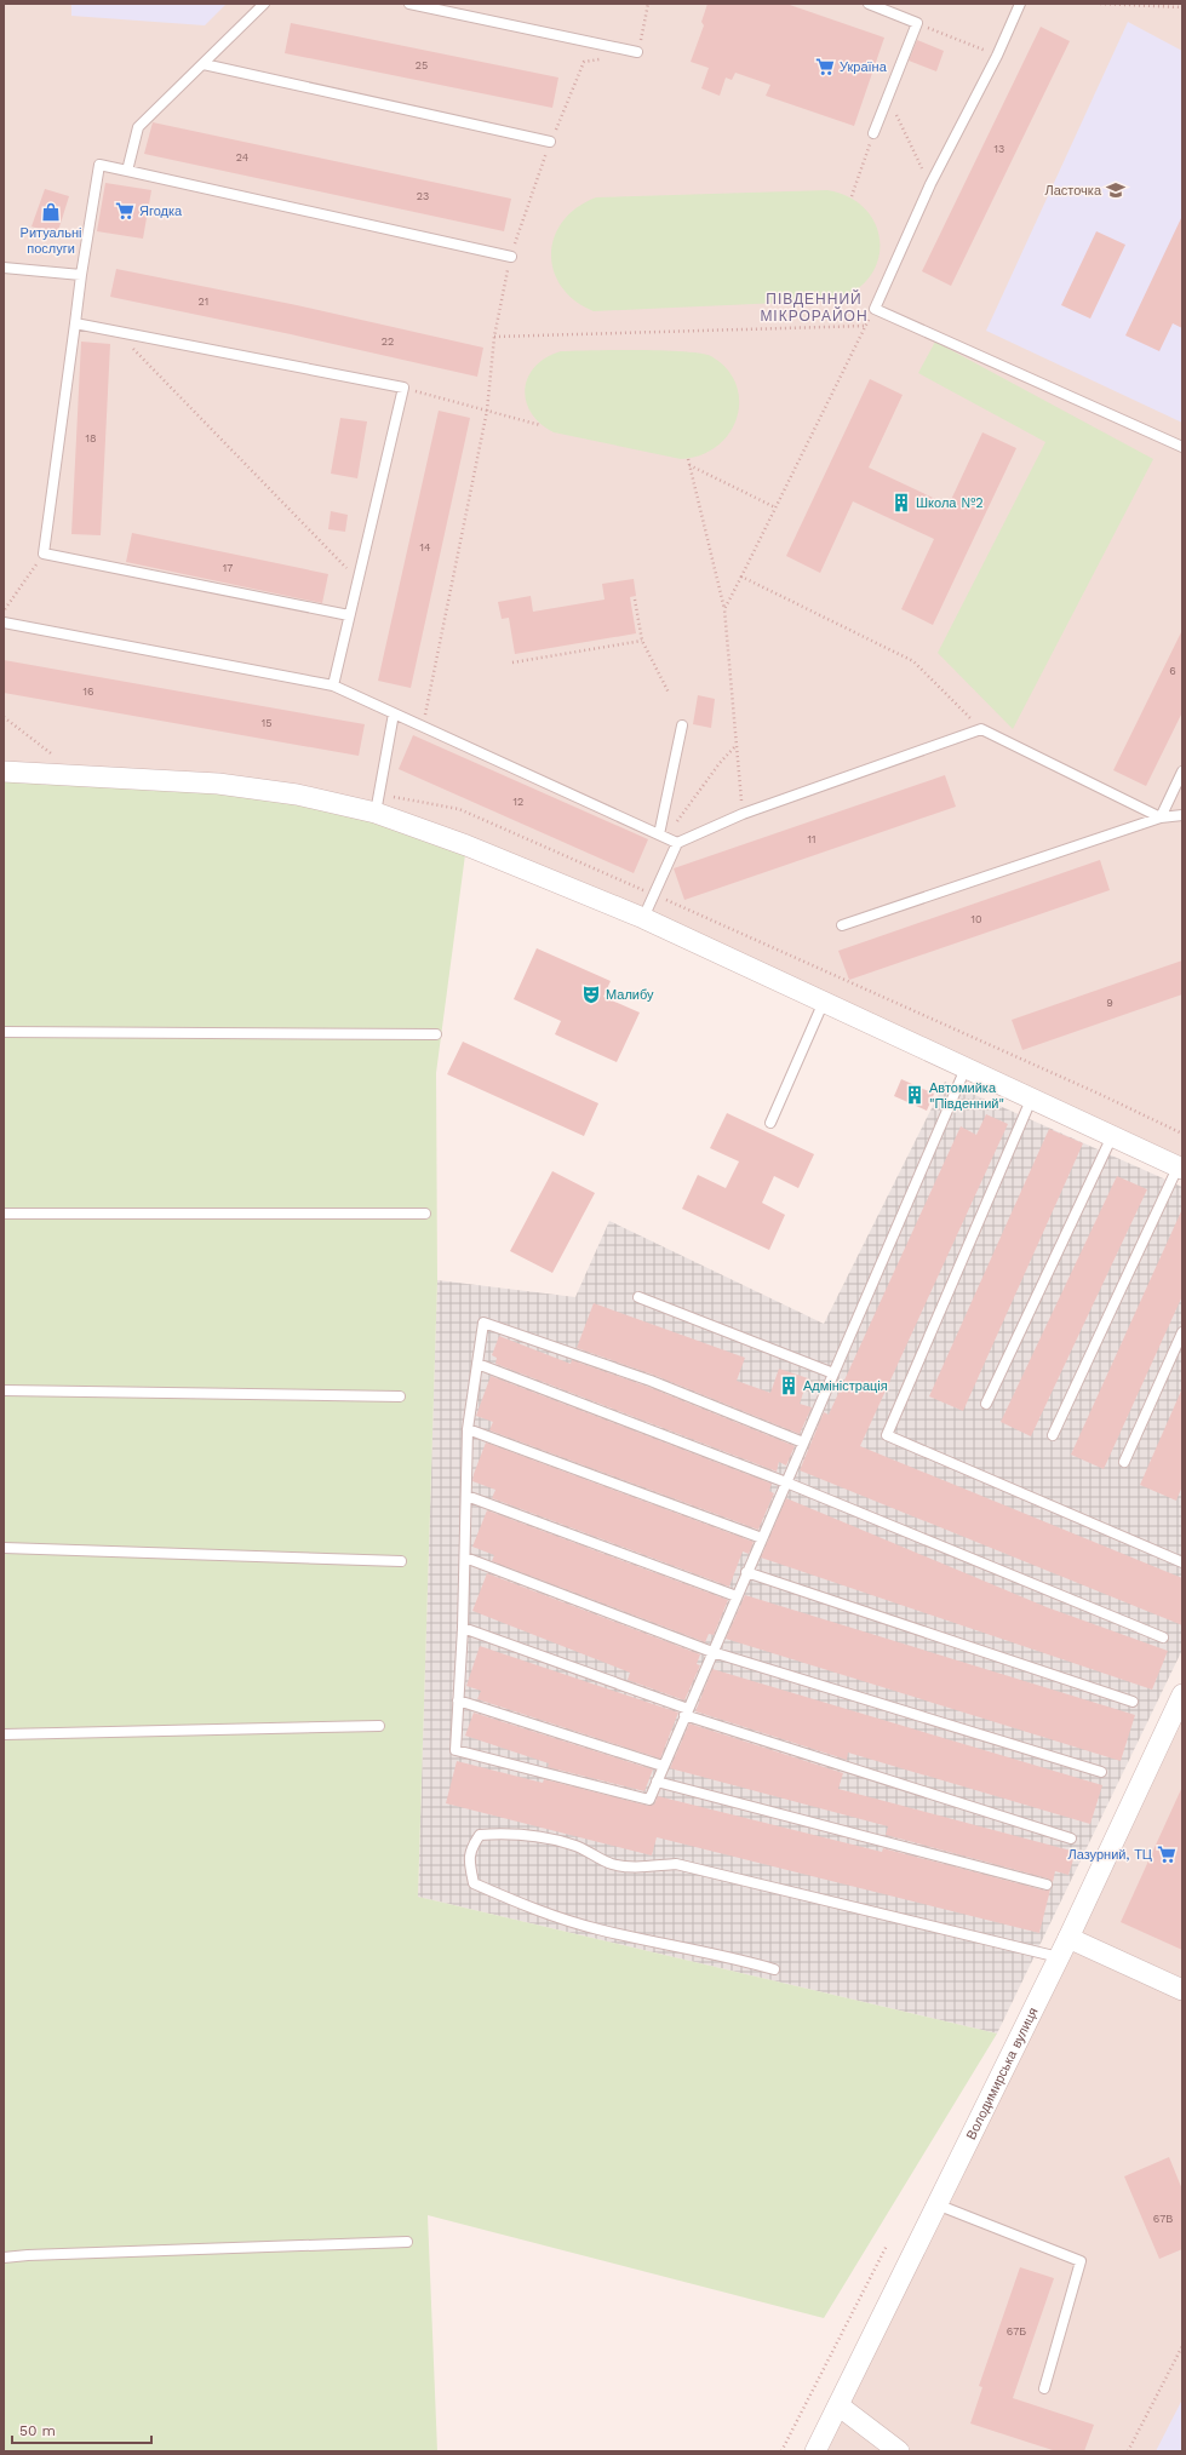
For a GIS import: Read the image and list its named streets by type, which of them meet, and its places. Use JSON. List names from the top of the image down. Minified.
{"streets":{"street":["Володимирська вулиця"]},"districts":["ПІВДЕННИЙ МІКРОРАЙОН"],"places":{"supermarket":["Україна","Ягодка","Лазурний, ТЦ"],"school or university":["Ласточка"],"shop":["Ритуальні послуги"],"building":["Школа №2","Автомийка \"Південний\"","Адміністрація"],"theatre":["Малибу"]},"house_numbers":["25","13","24","23","21","22","18","14","17","6","16","15","12","11","10","9","67В","67Б"],"scale_bar":"50 m"}
